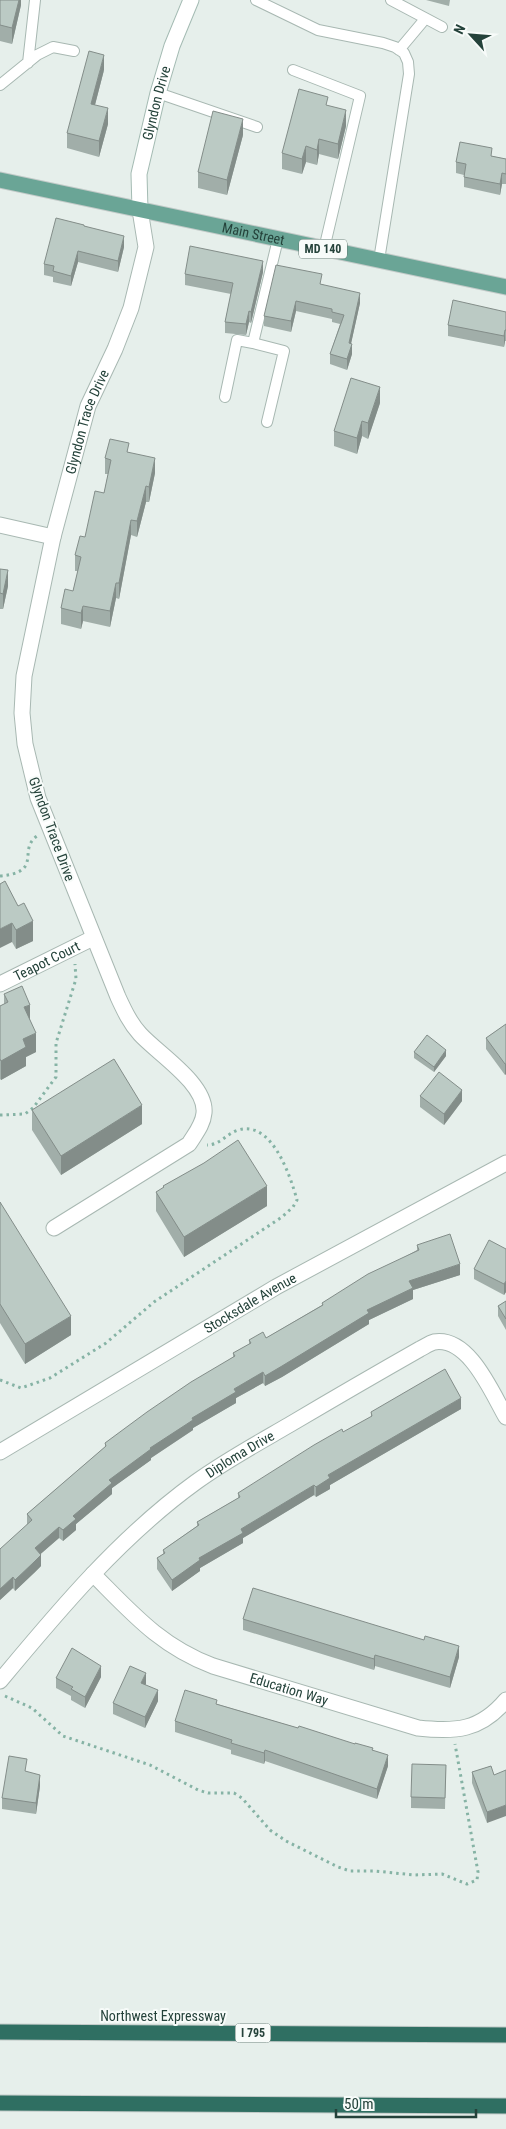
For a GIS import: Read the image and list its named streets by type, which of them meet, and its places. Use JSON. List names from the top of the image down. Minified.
{"streets":{"highway":["Northwest Expressway","I 795"],"main road":["Main Street","MD 140"],"street":["Glyndon Drive","Glyndon Trace Drive","Teapot Court","Stocksdale Avenue","Diploma Drive","Education Way"]},"crossings":[["Glyndon Drive","Main Street"],["Glyndon Drive","Glyndon Trace Drive"],["Main Street","Glyndon Trace Drive"],["Glyndon Trace Drive","Teapot Court"],["Diploma Drive","Education Way"]],"scale_bar":"50 m","north":"top left"}
